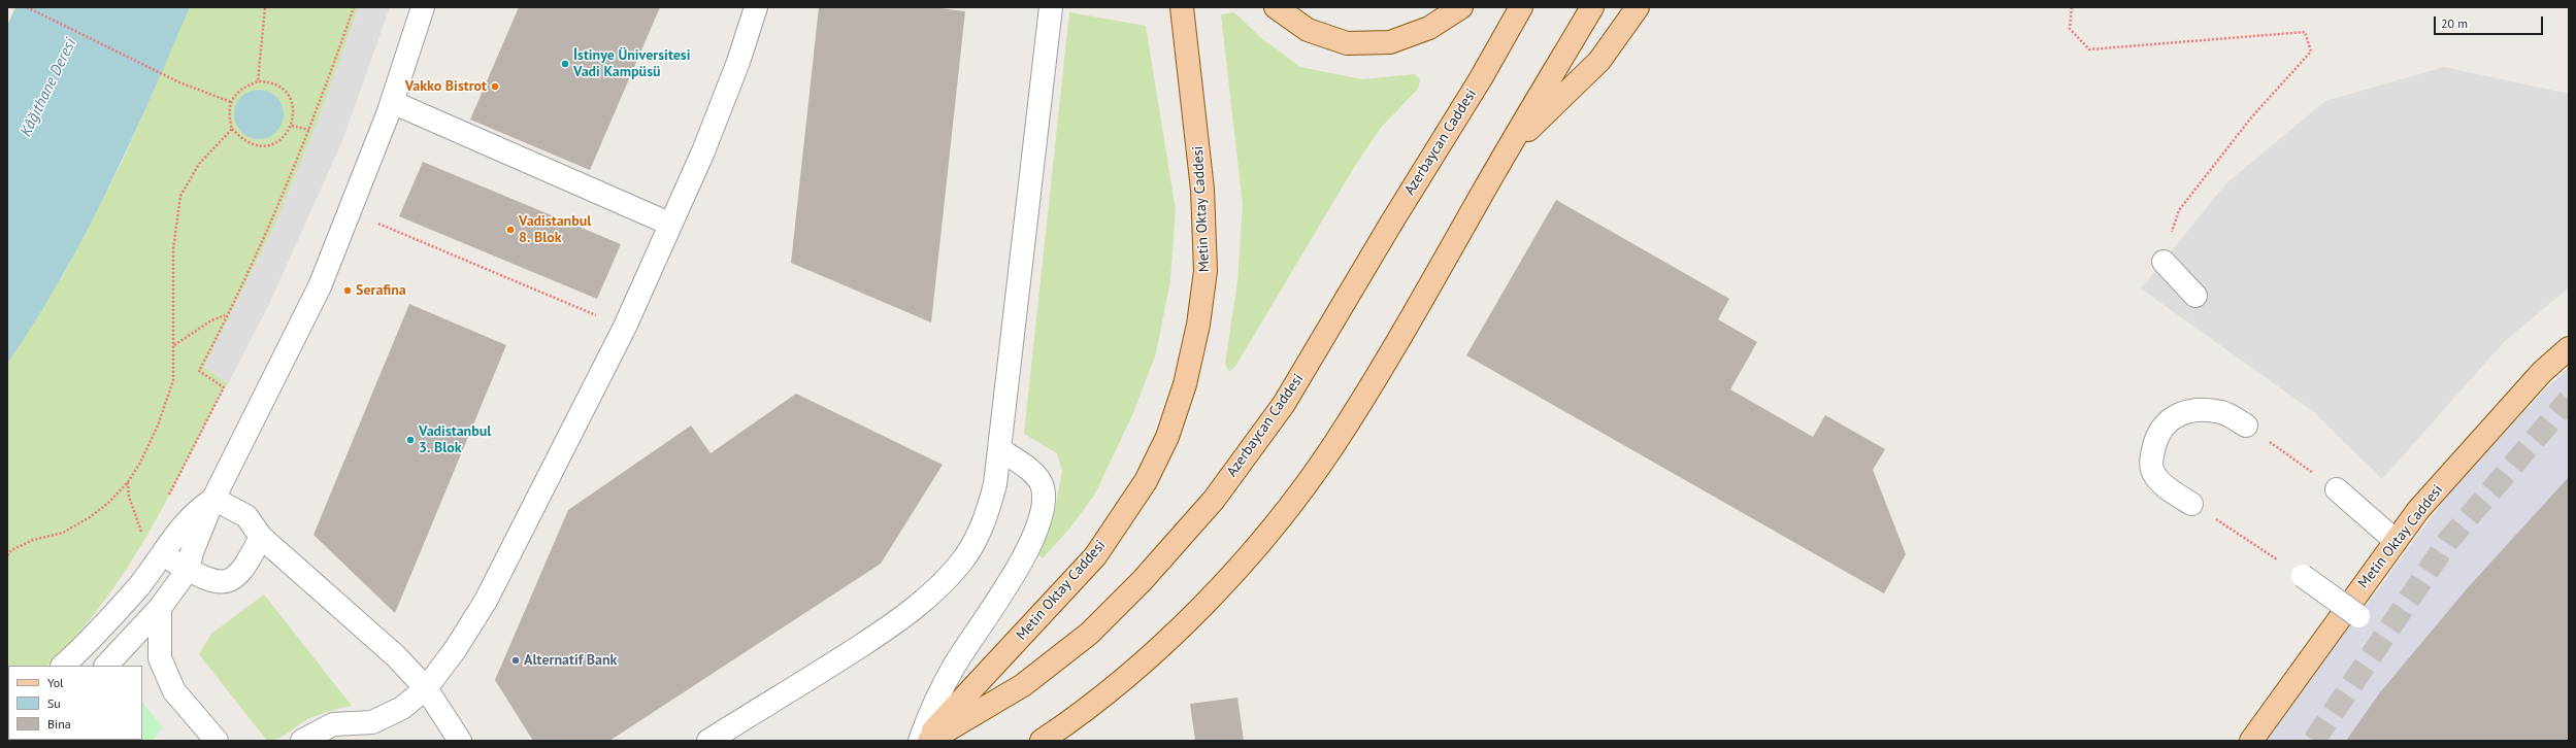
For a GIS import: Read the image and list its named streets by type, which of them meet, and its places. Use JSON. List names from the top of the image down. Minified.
{"streets":{"main road":["Azerbaycan Caddesi","Metin Oktay Caddesi"]},"water":["Kâğıthane Deresi"],"places":["İstinye Üniversitesi Vadi Kampüsü","Vakko Bistrot","Vadistanbul 8. Blok","Serafina","Vadistanbul 3. Blok","Alternatif Bank"],"legend":["Yol","Su","Bina"],"scale_bar":"20 m"}
